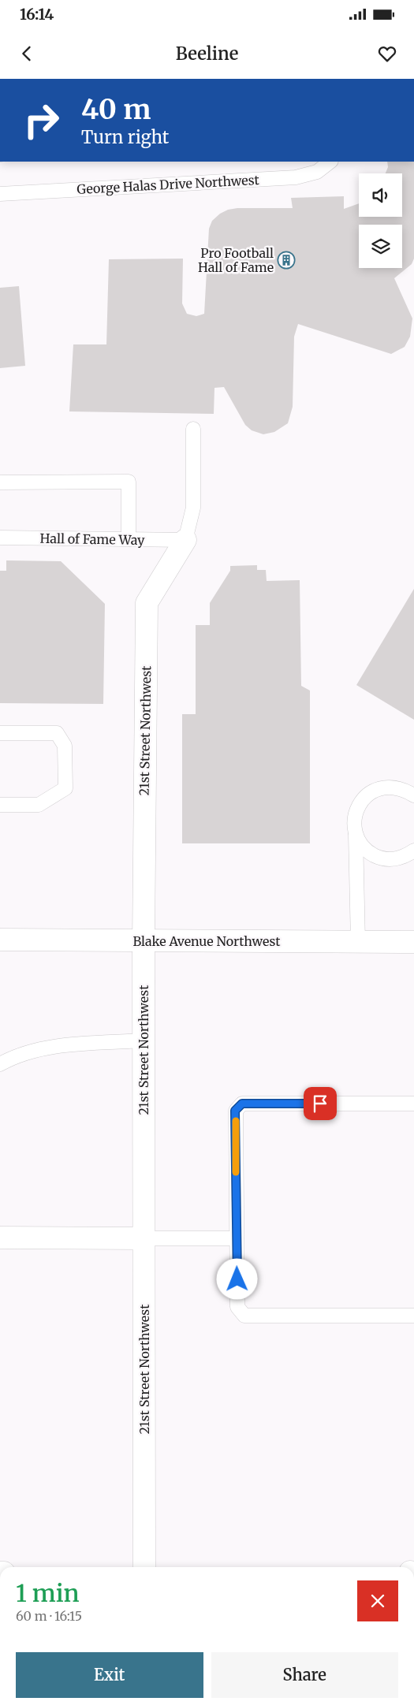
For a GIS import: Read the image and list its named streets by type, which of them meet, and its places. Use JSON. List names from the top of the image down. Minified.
{"streets":{"street":["21st Street Northwest","Blake Avenue Northwest"],"lane":["George Halas Drive Northwest","Hall of Fame Way"]},"crossings":[["Hall of Fame Way","21st Street Northwest"],["21st Street Northwest","Blake Avenue Northwest"]],"places":{"building":["Pro Football Hall of Fame"]},"page":{"status":"16:14","header":"Beeline","turn":["40 m","Turn right"],"heading":["1 min","60 m · 16:15"],"buttons":["Exit","Share"]}}
